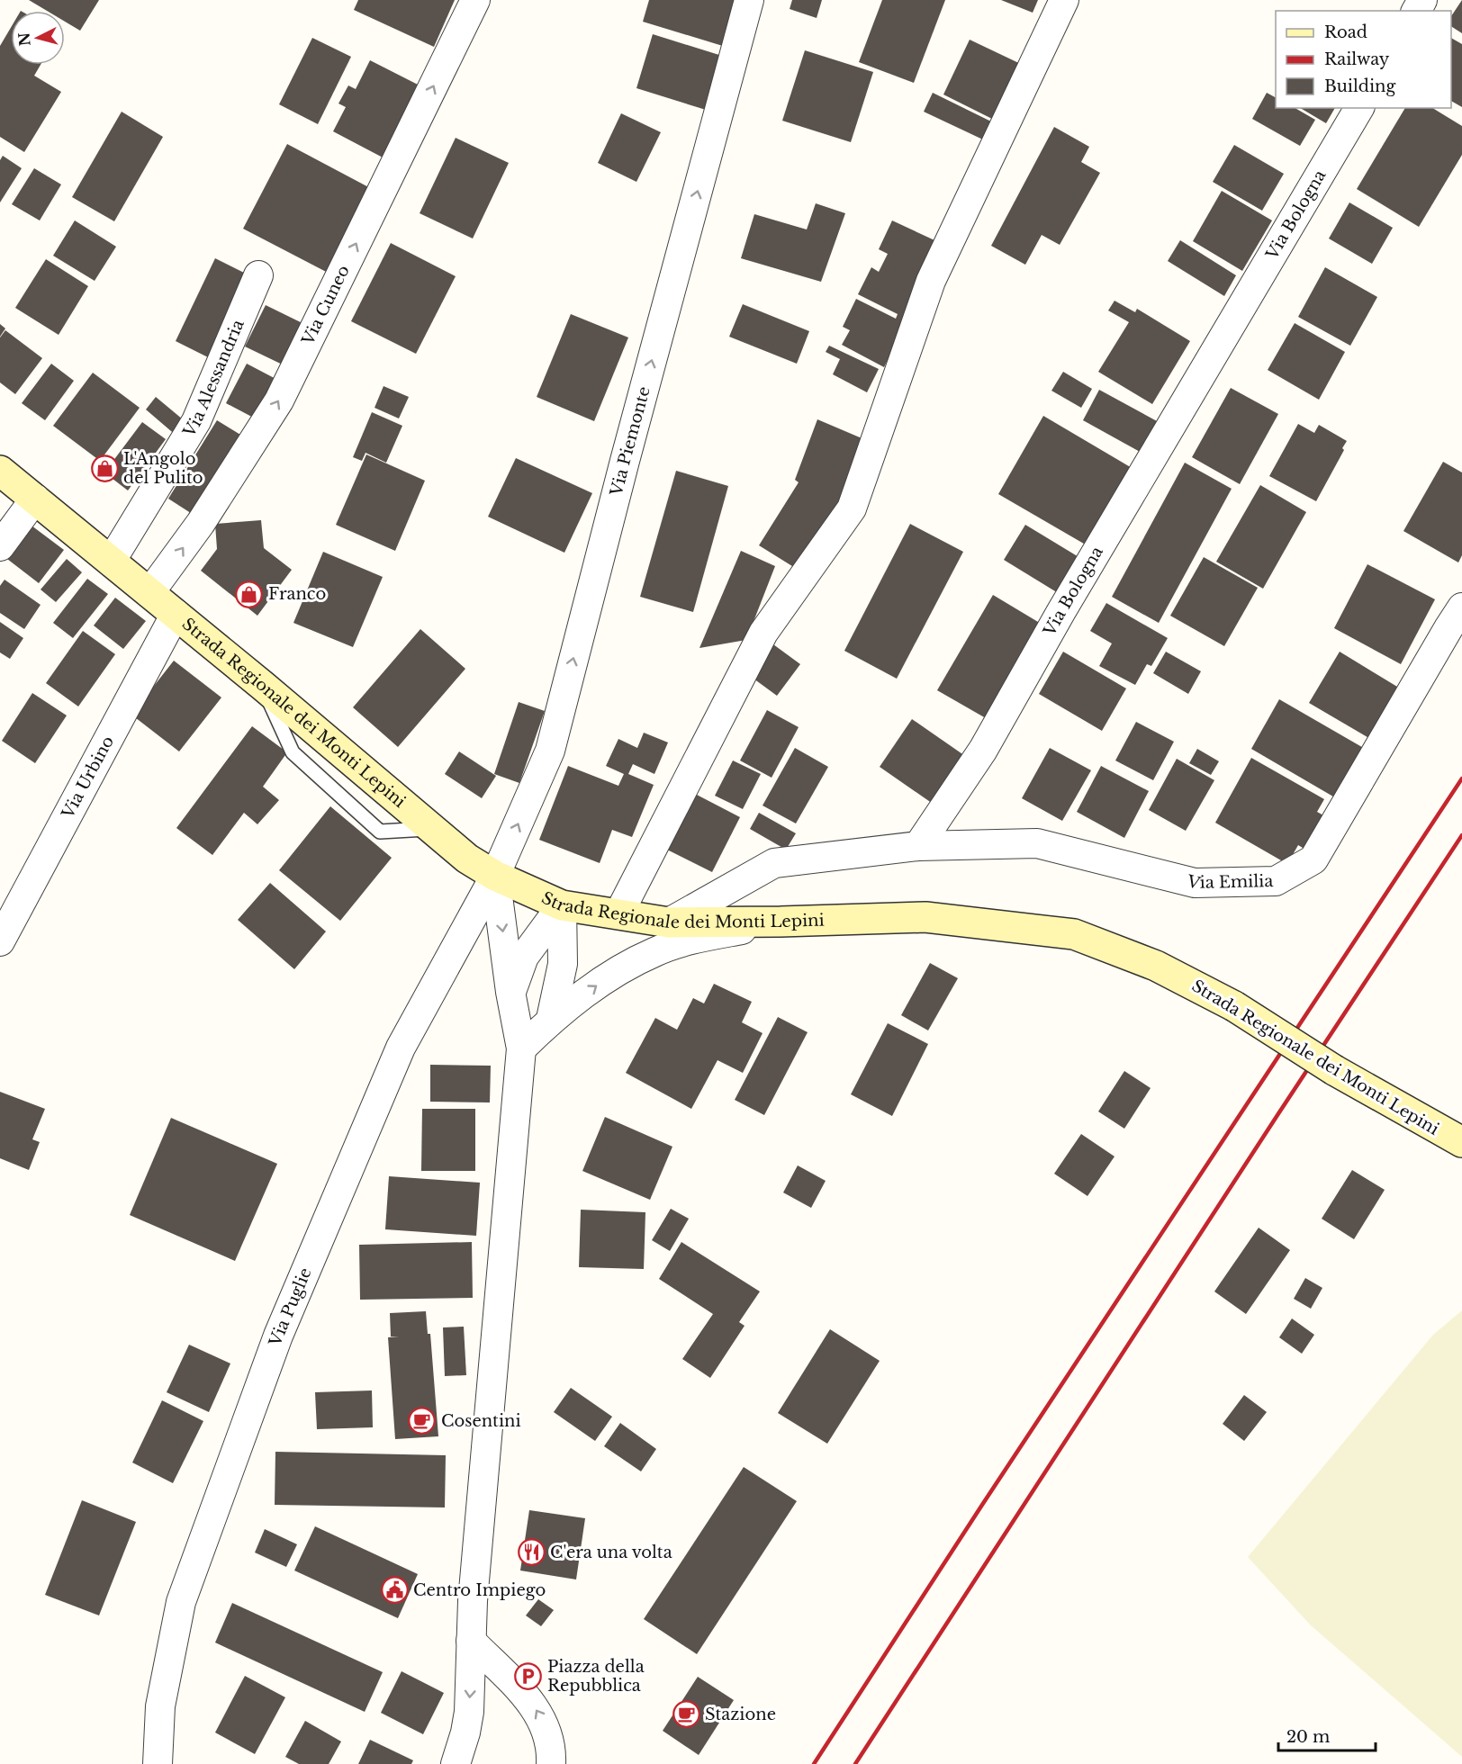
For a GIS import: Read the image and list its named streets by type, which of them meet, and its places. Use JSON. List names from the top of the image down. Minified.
{"streets":{"street":["Via Bologna","Via Cuneo","Via Alessandria","Via Piemonte","Strada Regionale dei Monti Lepini","Via Urbino","Via Emilia","Via Puglie"]},"crossings":[["Via Bologna","Via Emilia"],["Via Cuneo","Strada Regionale dei Monti Lepini"],["Via Alessandria","Strada Regionale dei Monti Lepini"],["Via Piemonte","Strada Regionale dei Monti Lepini"],["Via Piemonte","Via Puglie"],["Strada Regionale dei Monti Lepini","Via Urbino"],["Strada Regionale dei Monti Lepini","Via Puglie"]],"one_way":["Via Cuneo"],"places":{"shop":["L'Angolo del Pulito","Franco"],"cafe":["Cosentini","Stazione"],"restaurant":["C'era una volta"],"public building":["Centro Impiego"],"parking":["Piazza della Repubblica"]},"legend":["Road","Railway","Building"],"scale_bar":"20 m","north":"left"}
